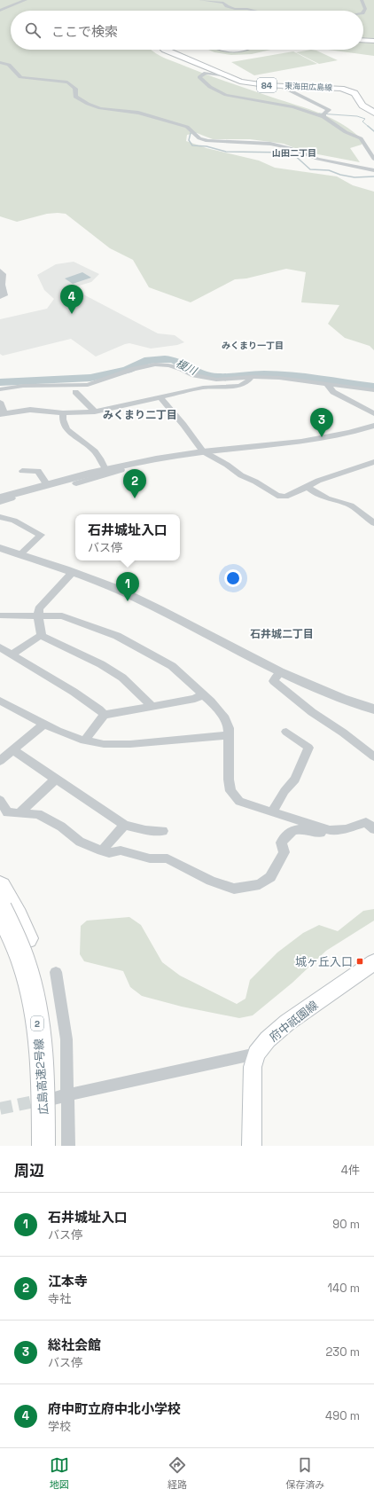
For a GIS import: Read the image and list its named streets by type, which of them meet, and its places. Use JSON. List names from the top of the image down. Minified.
{"streets":{"highway":["2","広島高速2号線"],"main road":["84","東海田広島線","府中祇園線"]},"districts":["山田二丁目","みくまり一丁目","みくまり二丁目","石井城二丁目"],"water":["榎川"],"places":{"transit":["城ヶ丘入口"]},"page":{"search":"ここで検索","pins":["4","3","2","1"],"popup":["石井城址入口","バス停"],"heading":["周辺","4件"],"list":[{"mark":"1","name":"石井城址入口","note":"バス停","value":"90 m"},{"mark":"2","name":"江本寺","note":"寺社","value":"140 m"},{"mark":"3","name":"総社会館","note":"バス停","value":"230 m"},{"mark":"4","name":"府中町立府中北小学校","note":"学校","value":"490 m"}],"nav":["地図","経路","保存済み"]}}
